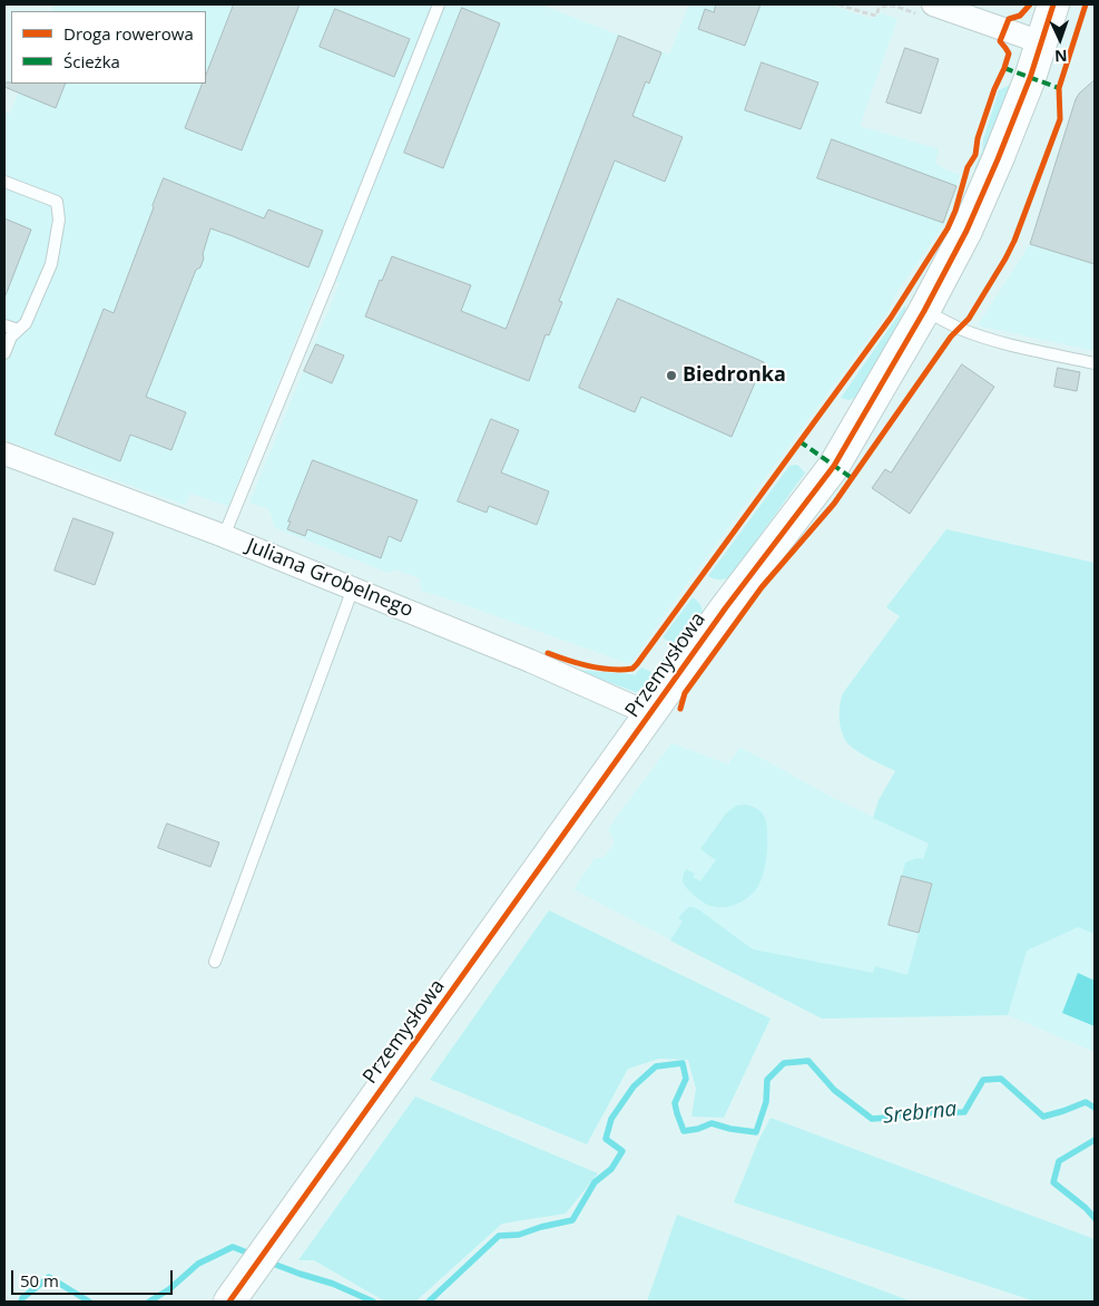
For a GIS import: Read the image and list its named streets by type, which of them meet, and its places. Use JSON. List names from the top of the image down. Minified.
{"streets":{"street":["Juliana Grobelnego","Przemysłowa"]},"crossings":[["Juliana Grobelnego","Przemysłowa"]],"water":["Srebrna"],"places":["Biedronka"],"legend":["Droga rowerowa","Ścieżka"],"scale_bar":"50 m","north":"bottom"}
